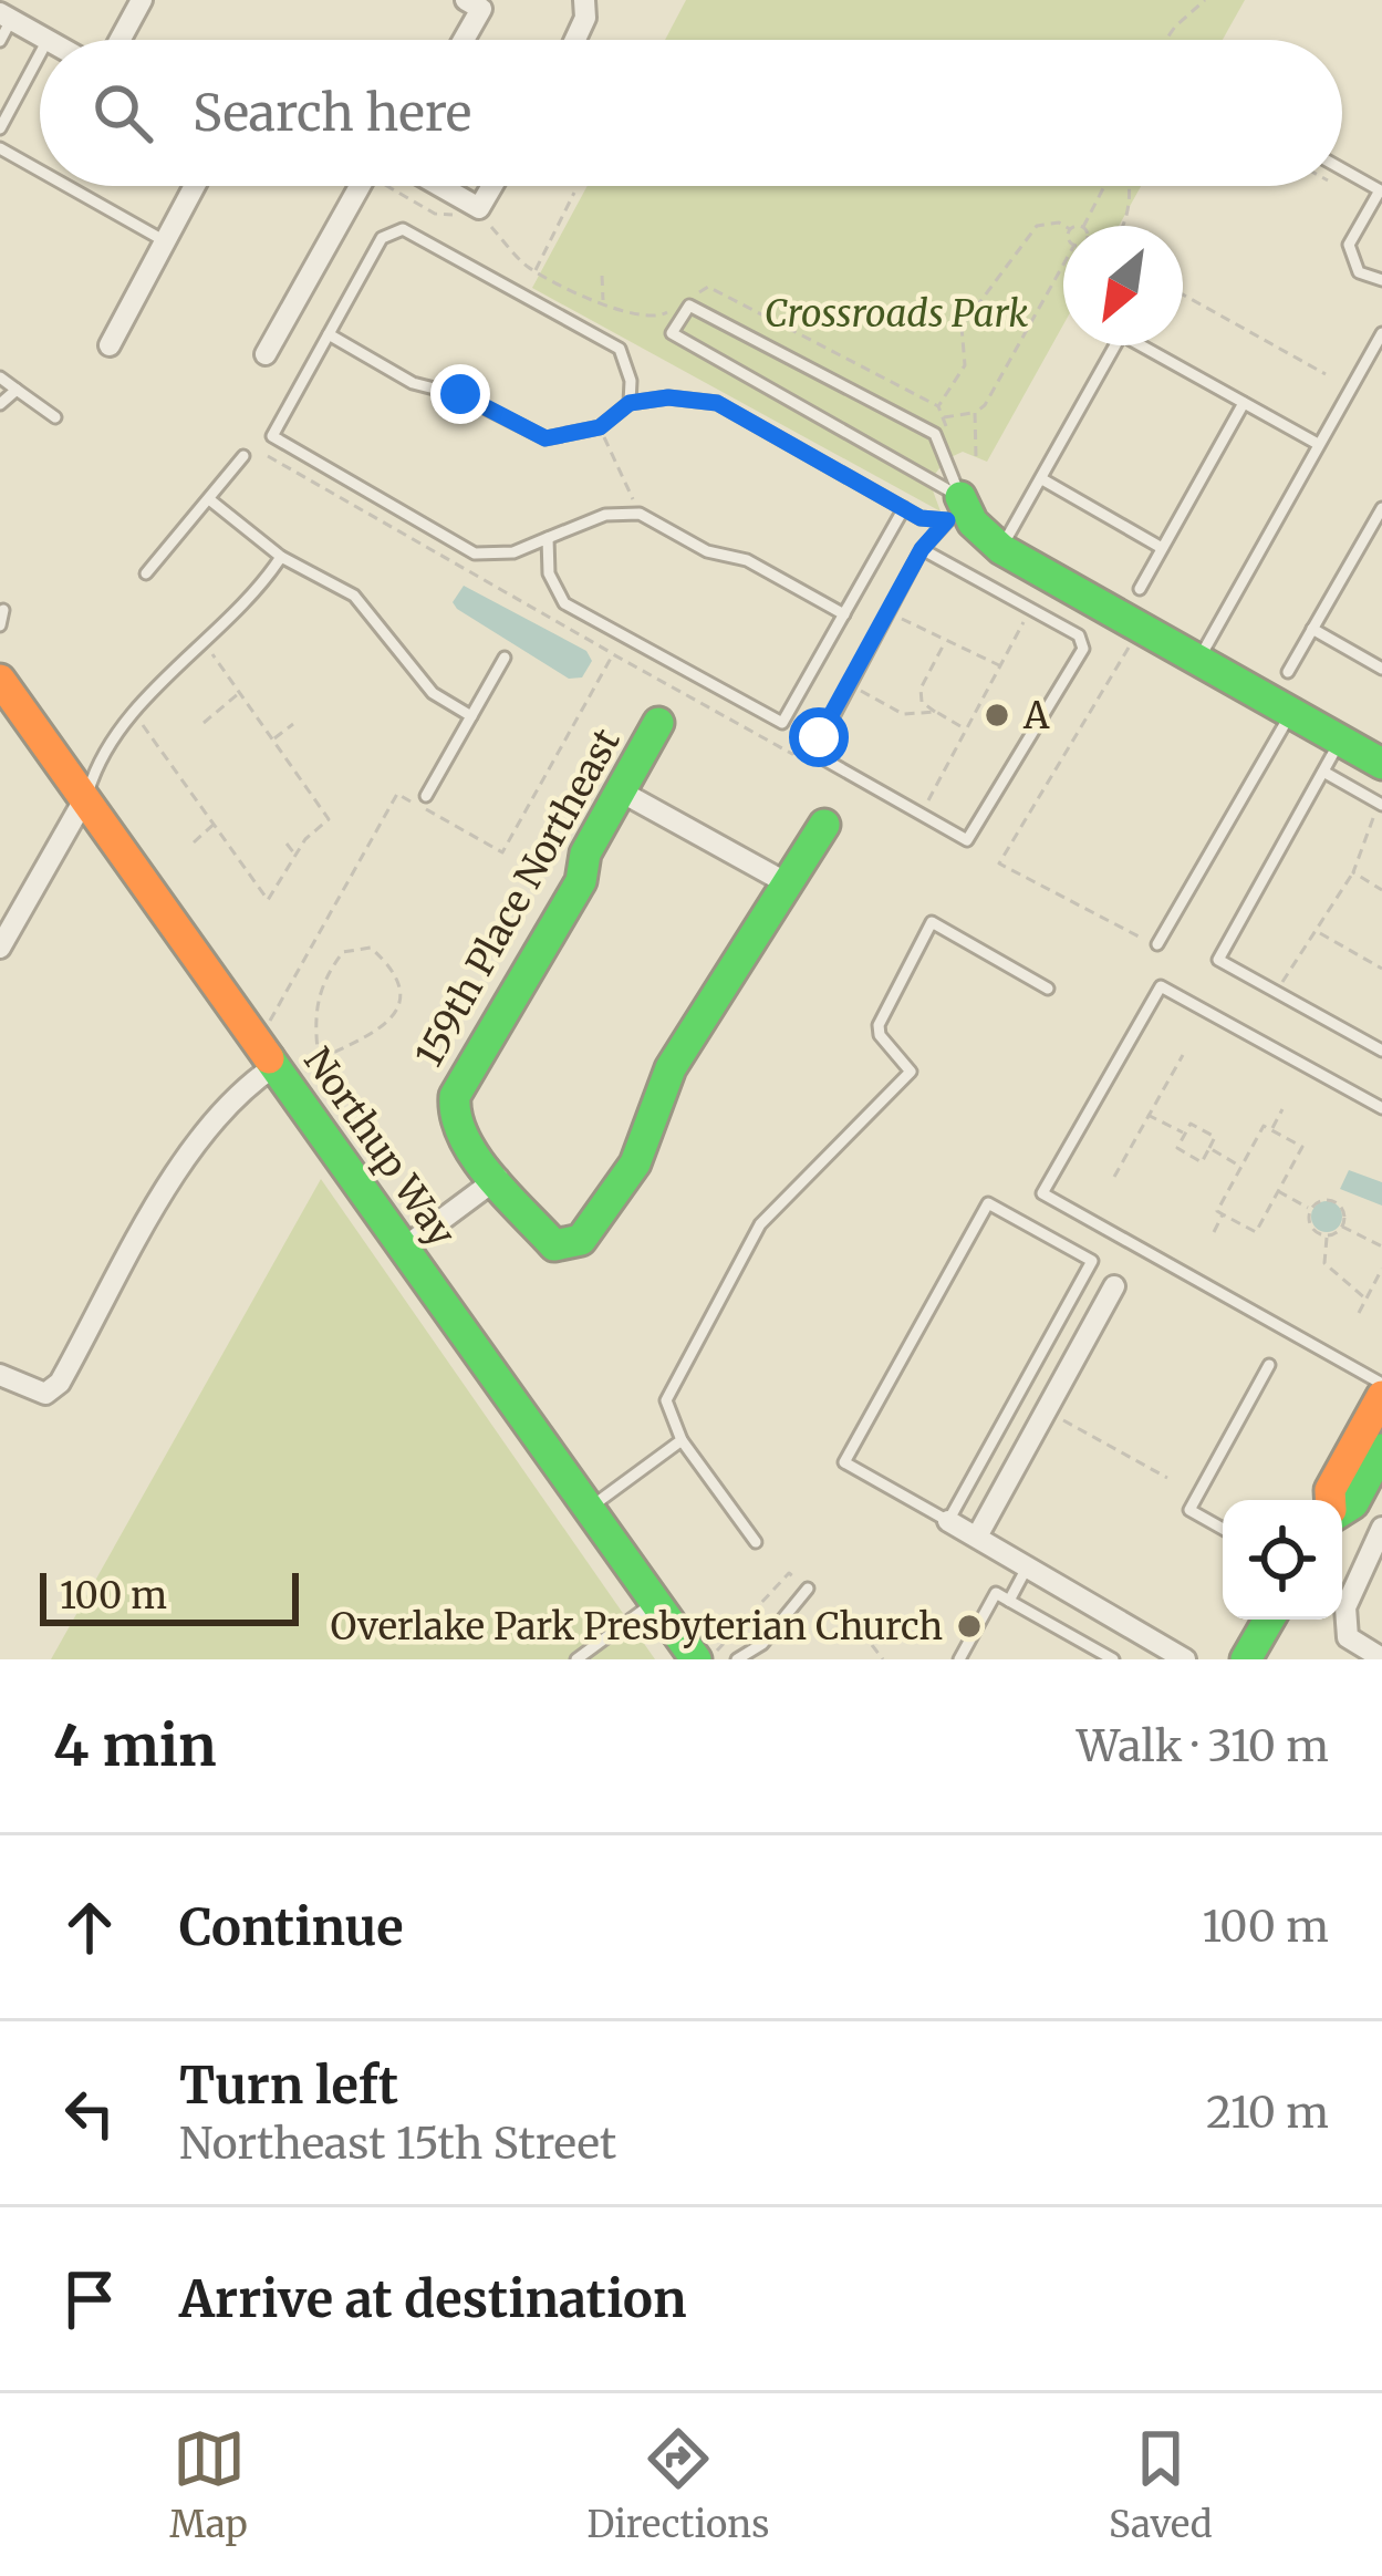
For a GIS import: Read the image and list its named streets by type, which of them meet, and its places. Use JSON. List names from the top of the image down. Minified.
{"streets":{"street":["159th Place Northeast","Northup Way"]},"parks":["Crossroads Park"],"places":["A","Overlake Park Presbyterian Church"],"scale_bar":"100 m","north":"bottom left","page":{"search":"Search here","scale":"100 m","heading":["4 min","Walk · 310 m"],"list":[["Continue","100 m"],["Turn left","Northeast 15th Street","210 m"],"Arrive at destination"],"nav":["Map","Directions","Saved"]}}
